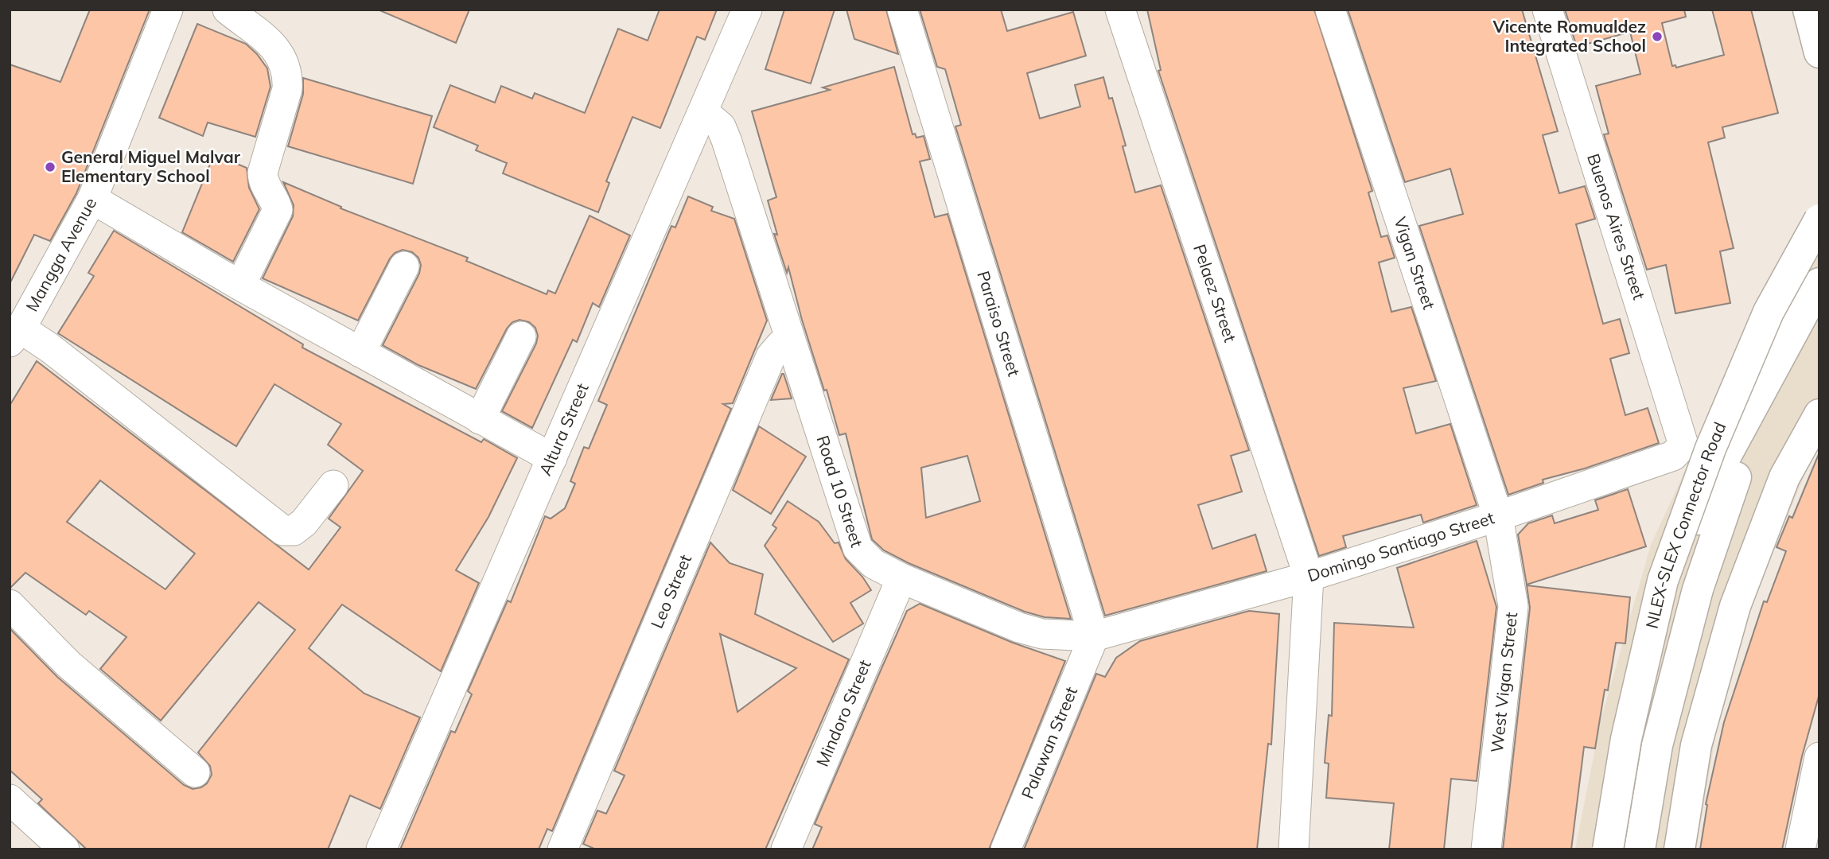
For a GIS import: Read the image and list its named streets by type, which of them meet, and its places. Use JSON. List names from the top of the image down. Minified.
{"streets":{"main road":["NLEX-SLEX Connector Road"],"street":["Buenos Aires Street","Mangga Avenue","Vigan Street","Pelaez Street","Paraiso Street","Altura Street","Road 10 Street","Domingo Santiago Street","Leo Street","West Vigan Street","Mindoro Street","Palawan Street"]},"crossings":[["Buenos Aires Street","Domingo Santiago Street"],["Vigan Street","Domingo Santiago Street"],["Vigan Street","West Vigan Street"],["Pelaez Street","Road 10 Street"],["Pelaez Street","Domingo Santiago Street"],["Paraiso Street","Road 10 Street"],["Paraiso Street","Palawan Street"],["Altura Street","Road 10 Street"],["Road 10 Street","Domingo Santiago Street"],["Road 10 Street","Leo Street"],["Road 10 Street","Mindoro Street"],["Road 10 Street","Palawan Street"],["Domingo Santiago Street","West Vigan Street"]],"places":["Vicente Romualdez Integrated School","General Miguel Malvar Elementary School"]}
